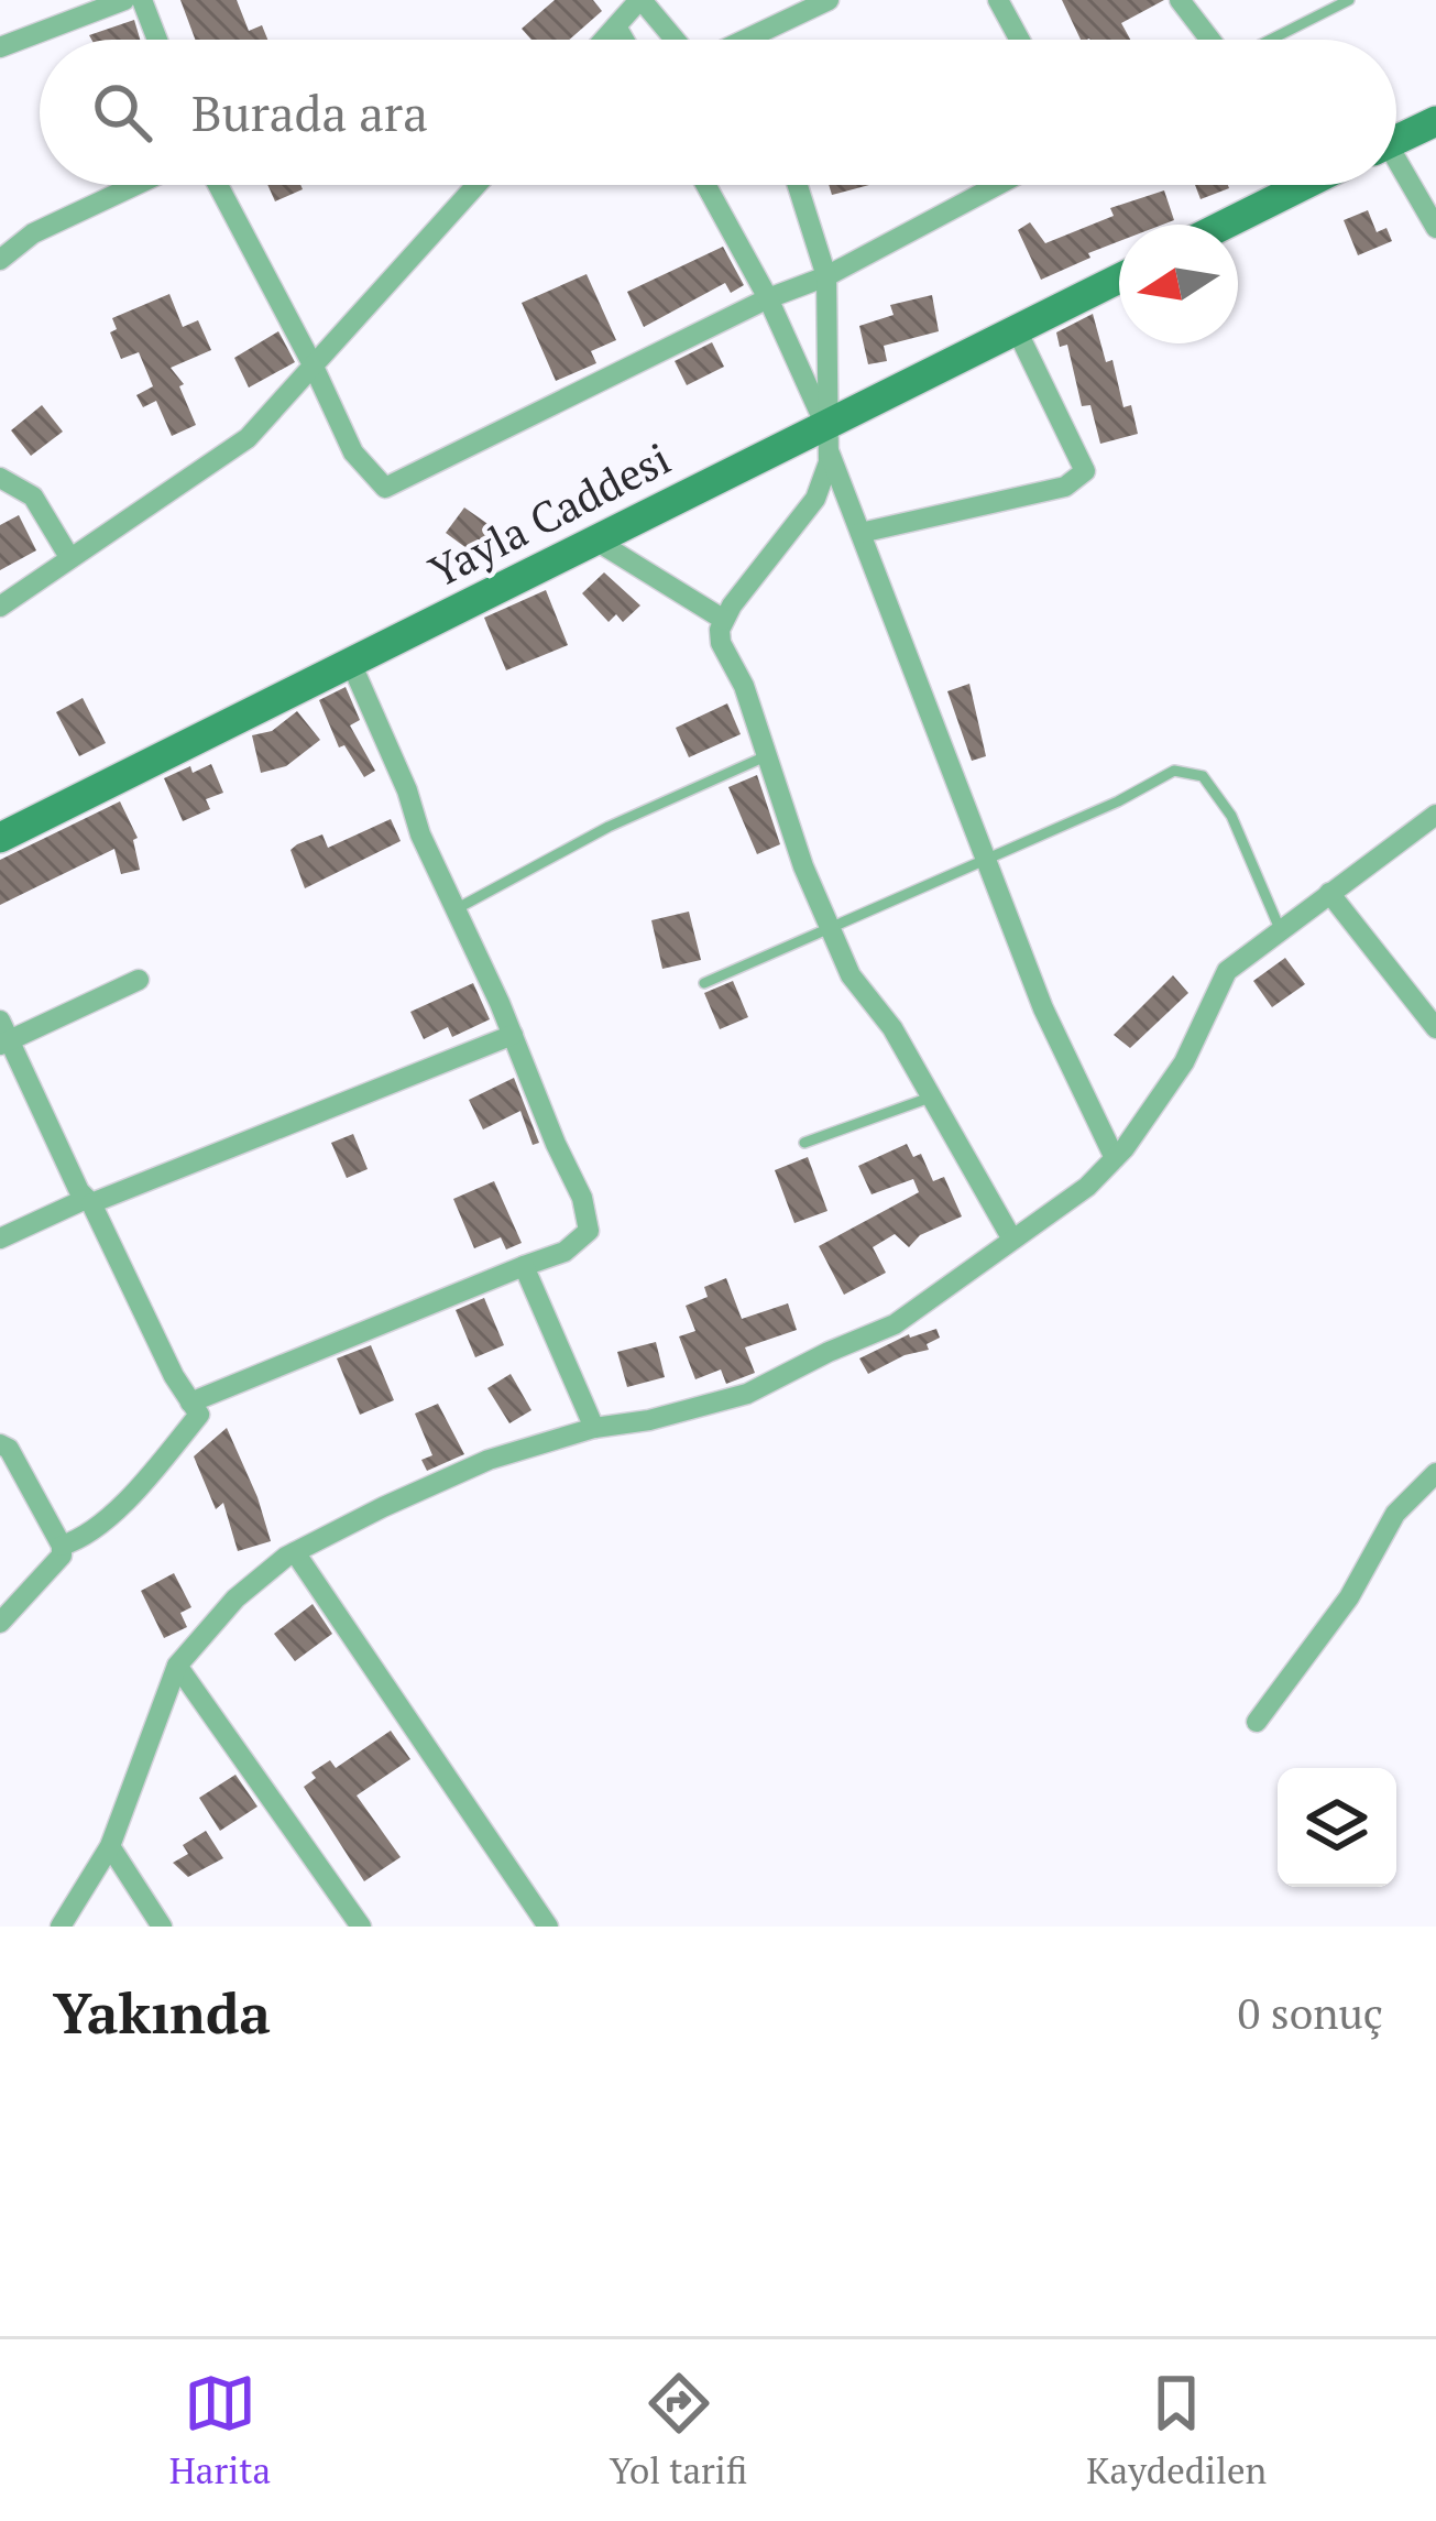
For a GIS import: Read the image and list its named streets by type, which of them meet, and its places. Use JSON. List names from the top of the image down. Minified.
{"streets":{"street":["Yayla Caddesi"]},"north":"left","page":{"search":"Burada ara","heading":["Yakında","0 sonuç"],"nav":["Harita","Yol tarifi","Kaydedilen"]}}
